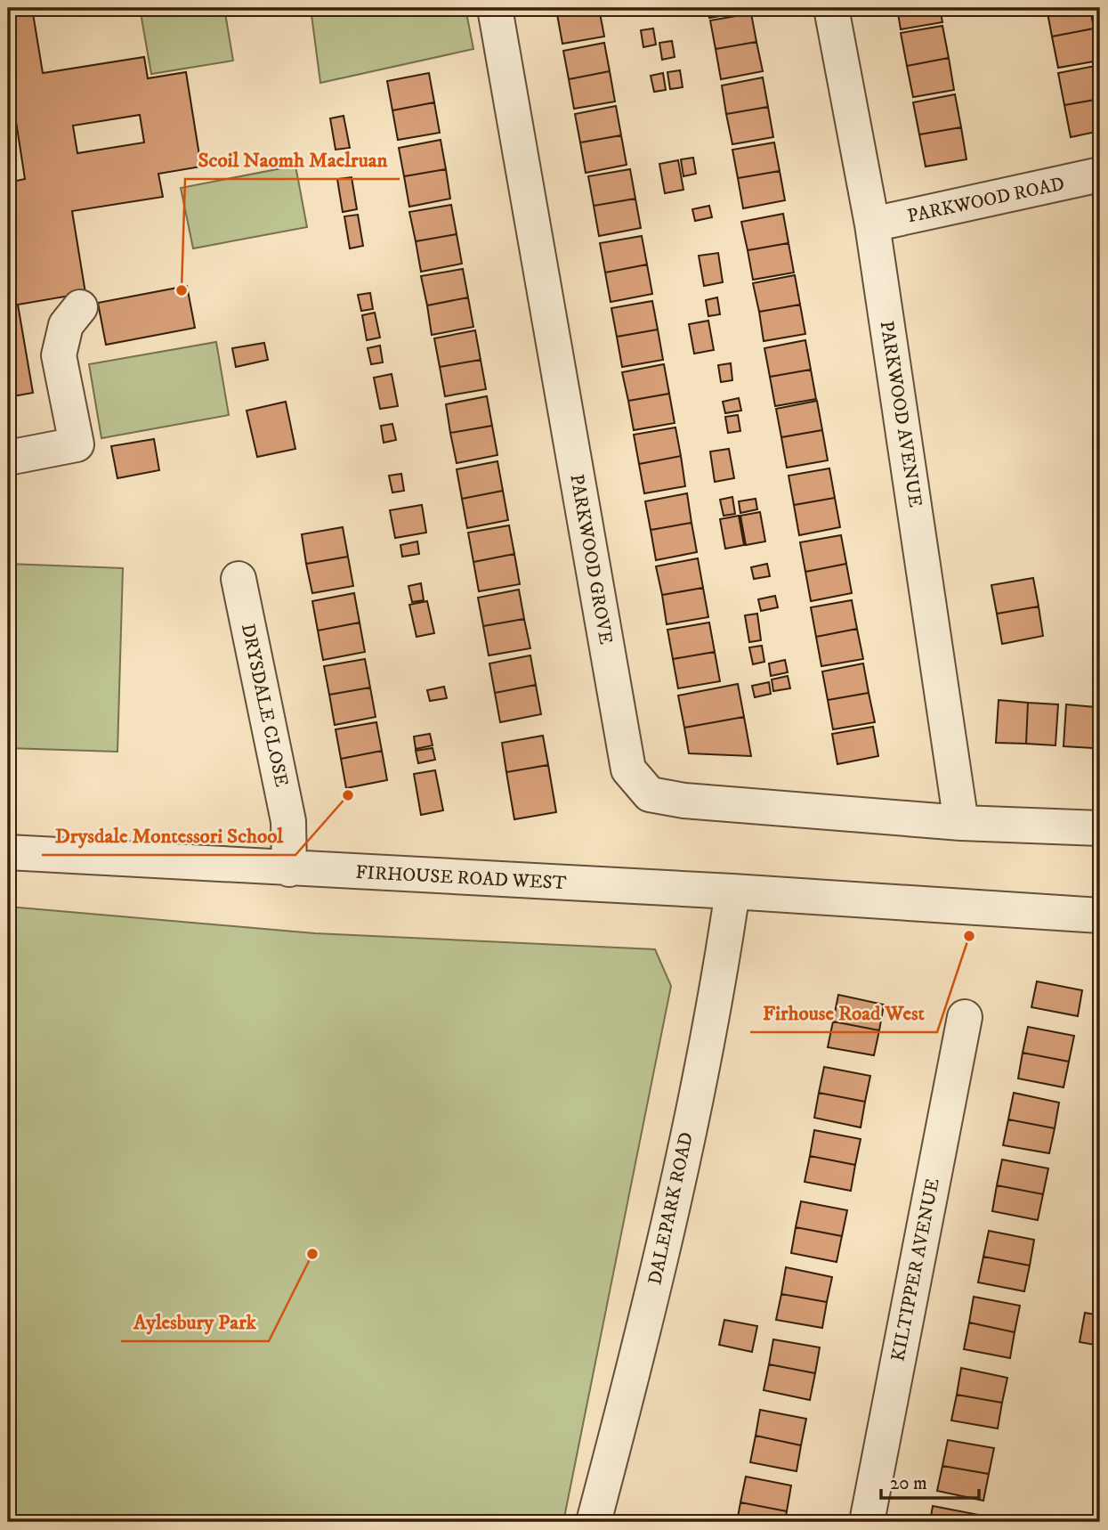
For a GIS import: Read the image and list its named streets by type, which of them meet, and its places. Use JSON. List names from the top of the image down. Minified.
{"streets":{"street":["PARKWOOD ROAD","PARKWOOD AVENUE","PARKWOOD GROVE","DRYSDALE CLOSE","FIRHOUSE ROAD WEST","DALEPARK ROAD","KILTIPPER AVENUE"]},"crossings":[["PARKWOOD ROAD","PARKWOOD AVENUE"],["PARKWOOD AVENUE","PARKWOOD GROVE"],["DRYSDALE CLOSE","FIRHOUSE ROAD WEST"],["FIRHOUSE ROAD WEST","DALEPARK ROAD"]],"places":["Scoil Naomh Maelruan","Drysdale Montessori School","Firhouse Road West","Aylesbury Park"],"scale_bar":"20 m"}
